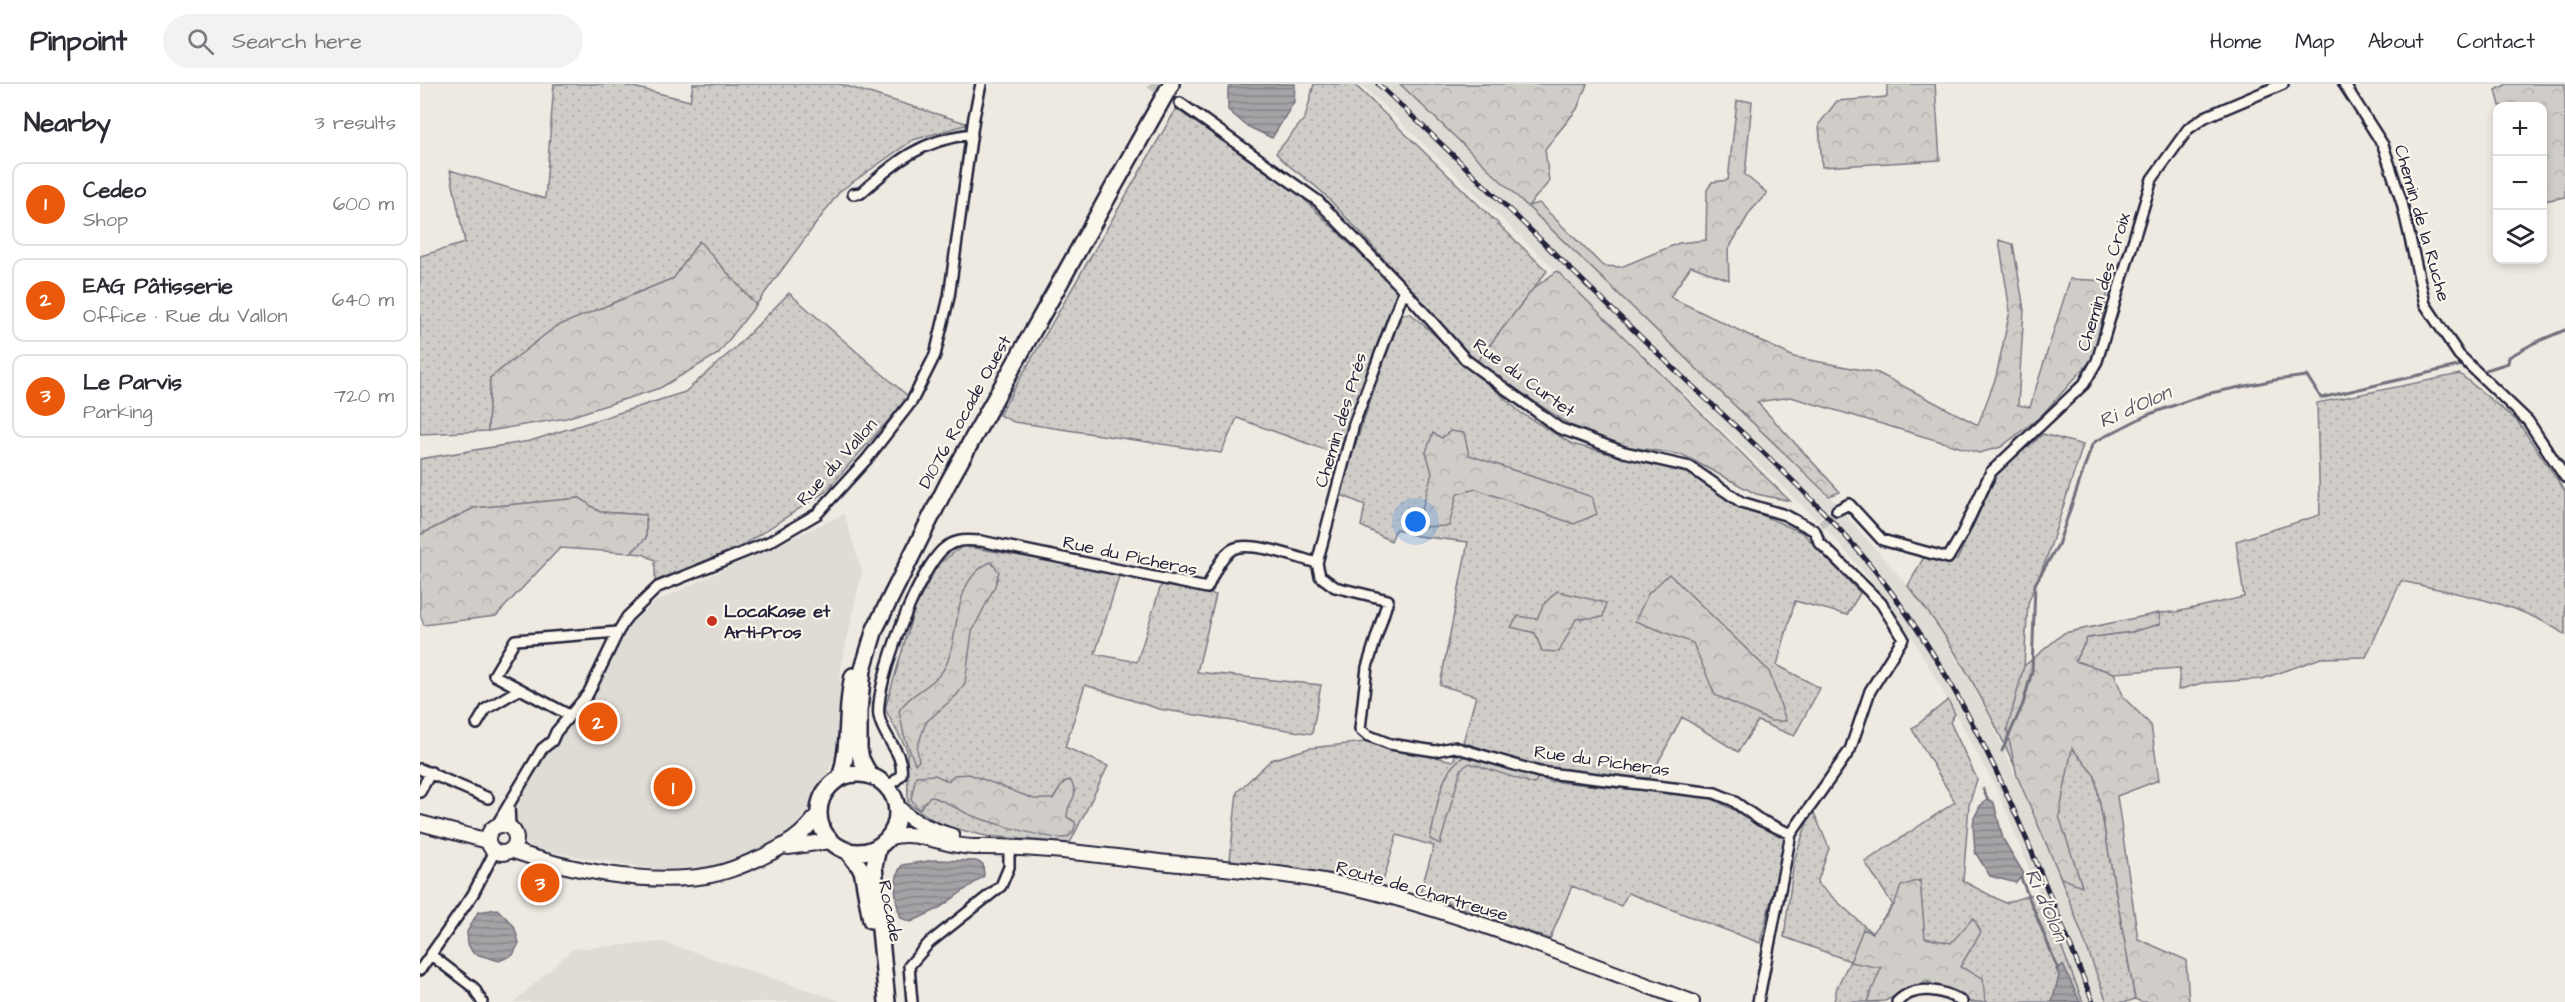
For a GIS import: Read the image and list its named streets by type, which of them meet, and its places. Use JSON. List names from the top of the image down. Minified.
{"streets":{"main road":["D1076 Rocade Ouest","Route de Chartreuse","Rocade"],"street":["Chemin de la Ruche","Chemin des Croix","Rue du Curtet","Chemin des Prés","Rue du Vallon","Rue du Picheras"]},"crossings":[["Rue du Curtet","Chemin des Prés"],["Rue du Curtet","Rue du Picheras"],["D1076 Rocade Ouest","Rue du Picheras"],["D1076 Rocade Ouest","Route de Chartreuse"],["D1076 Rocade Ouest","Rocade"],["Chemin des Prés","Rue du Picheras"],["Rue du Picheras","Route de Chartreuse"],["Rue du Picheras","Rocade"],["Route de Chartreuse","Rocade"]],"water":["Ri d'Olon"],"places":["LocaKase et Arti-Pros"],"page":{"header":"Pinpoint","search":"Search here","nav":["Home","Map","About","Contact"],"heading":["Nearby","3 results"],"map_buttons":["+","−"],"list":[{"mark":"1","name":"Cedeo","note":"Shop","value":"600 m"},{"mark":"2","name":"EAG Pâtisserie","note":"Office · Rue du Vallon","value":"640 m"},{"mark":"3","name":"Le Parvis","note":"Parking","value":"720 m"}],"pins":["2","1","3"]}}
